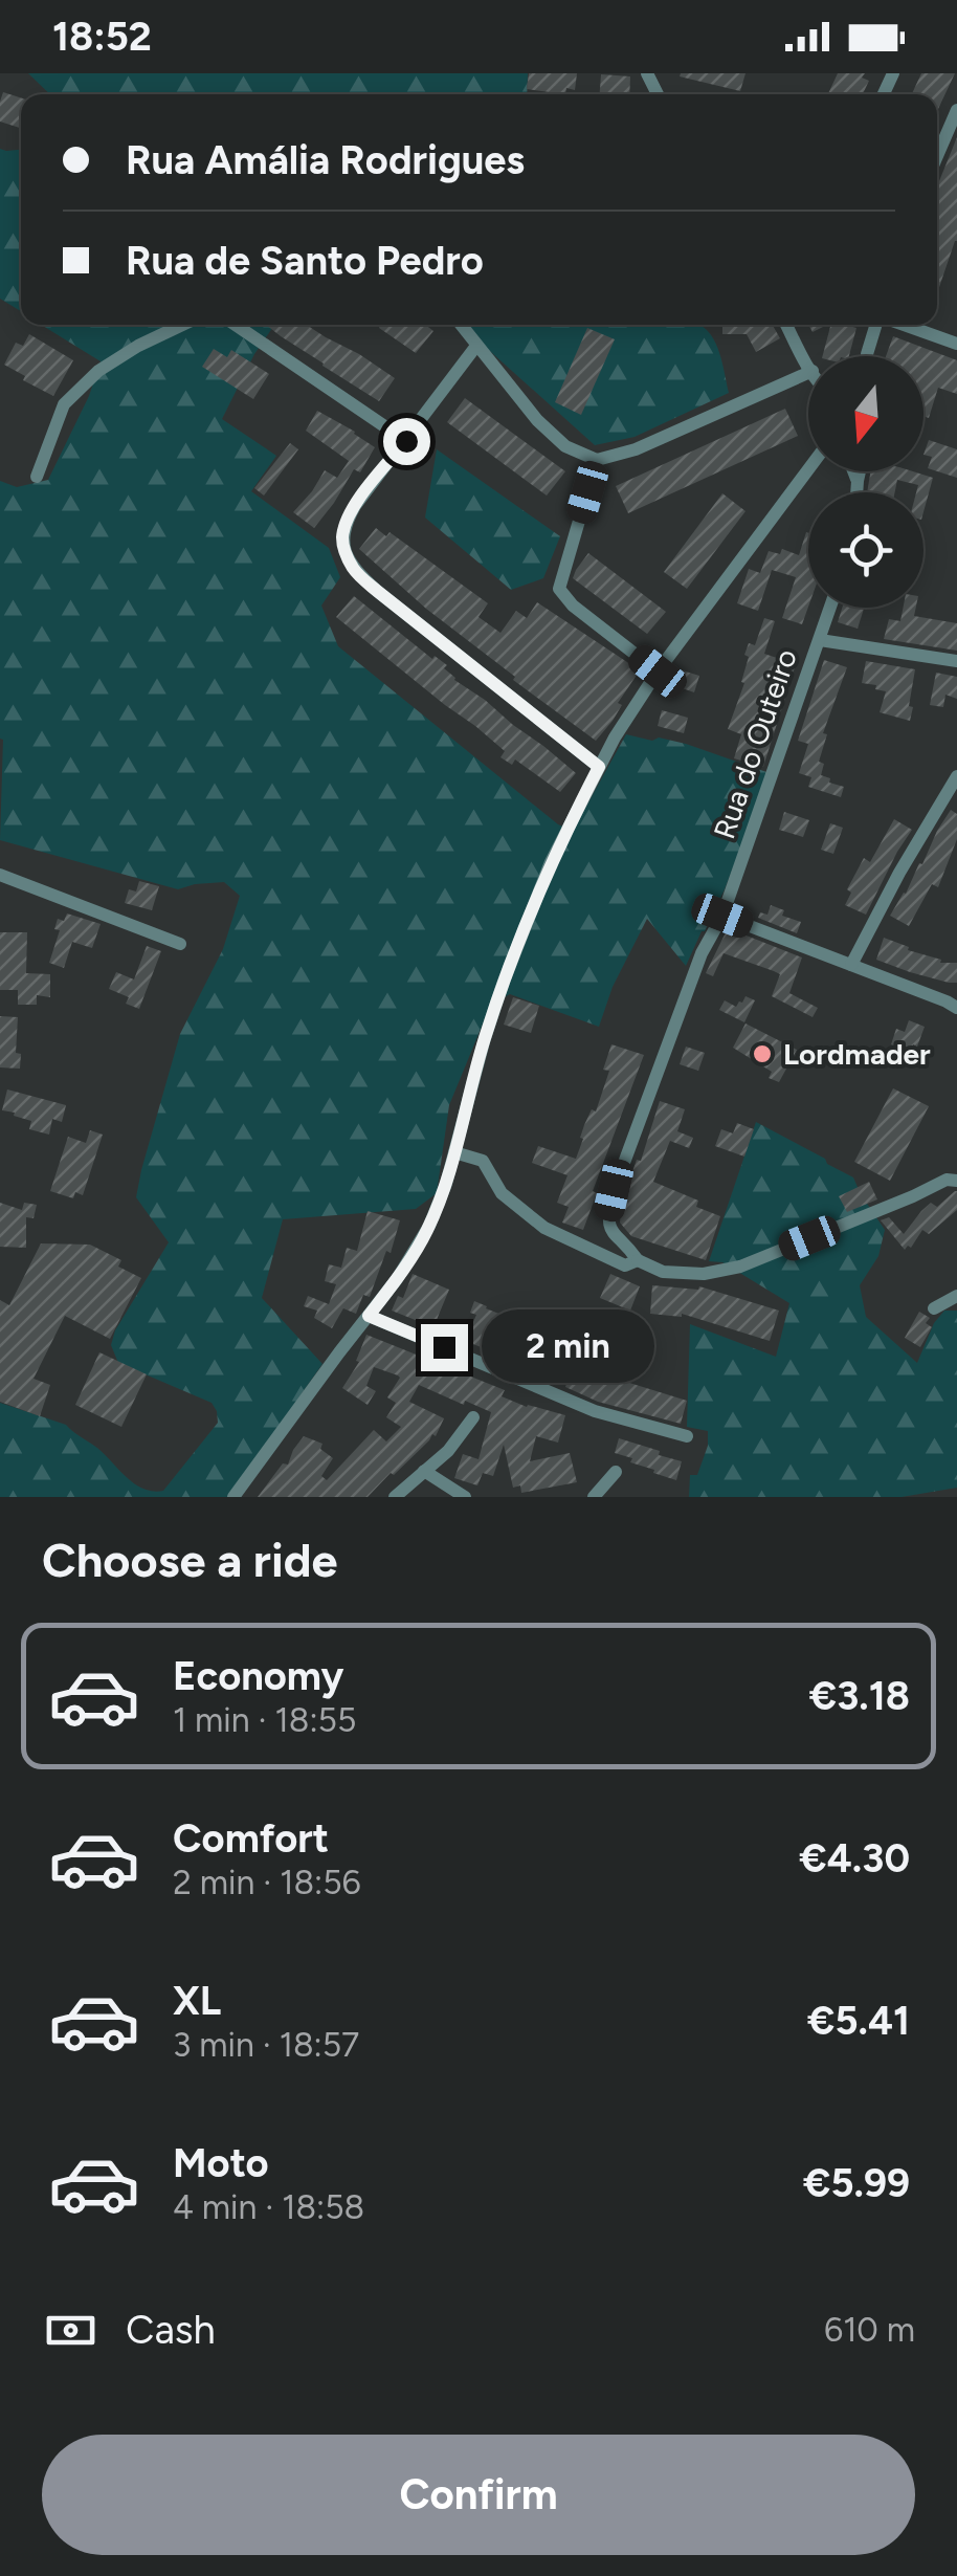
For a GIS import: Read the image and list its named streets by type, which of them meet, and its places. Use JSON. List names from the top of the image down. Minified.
{"streets":{"street":["Rua do Outeiro"]},"places":["Lordmader"],"north":"bottom","page":{"status":"18:52","banner":["Rua Amália Rodrigues","Rua de Santo Pedro"],"bubble":"2 min","heading":"Choose a ride","list":[{"name":"Economy","note":"1 min · 18:55","value":"€3.18"},{"name":"Comfort","note":"2 min · 18:56","value":"€4.30"},{"name":"XL","note":"3 min · 18:57","value":"€5.41"},{"name":"Moto","note":"4 min · 18:58","value":"€5.99"}],"pay":["Cash","610 m"],"buttons":"Confirm"}}
